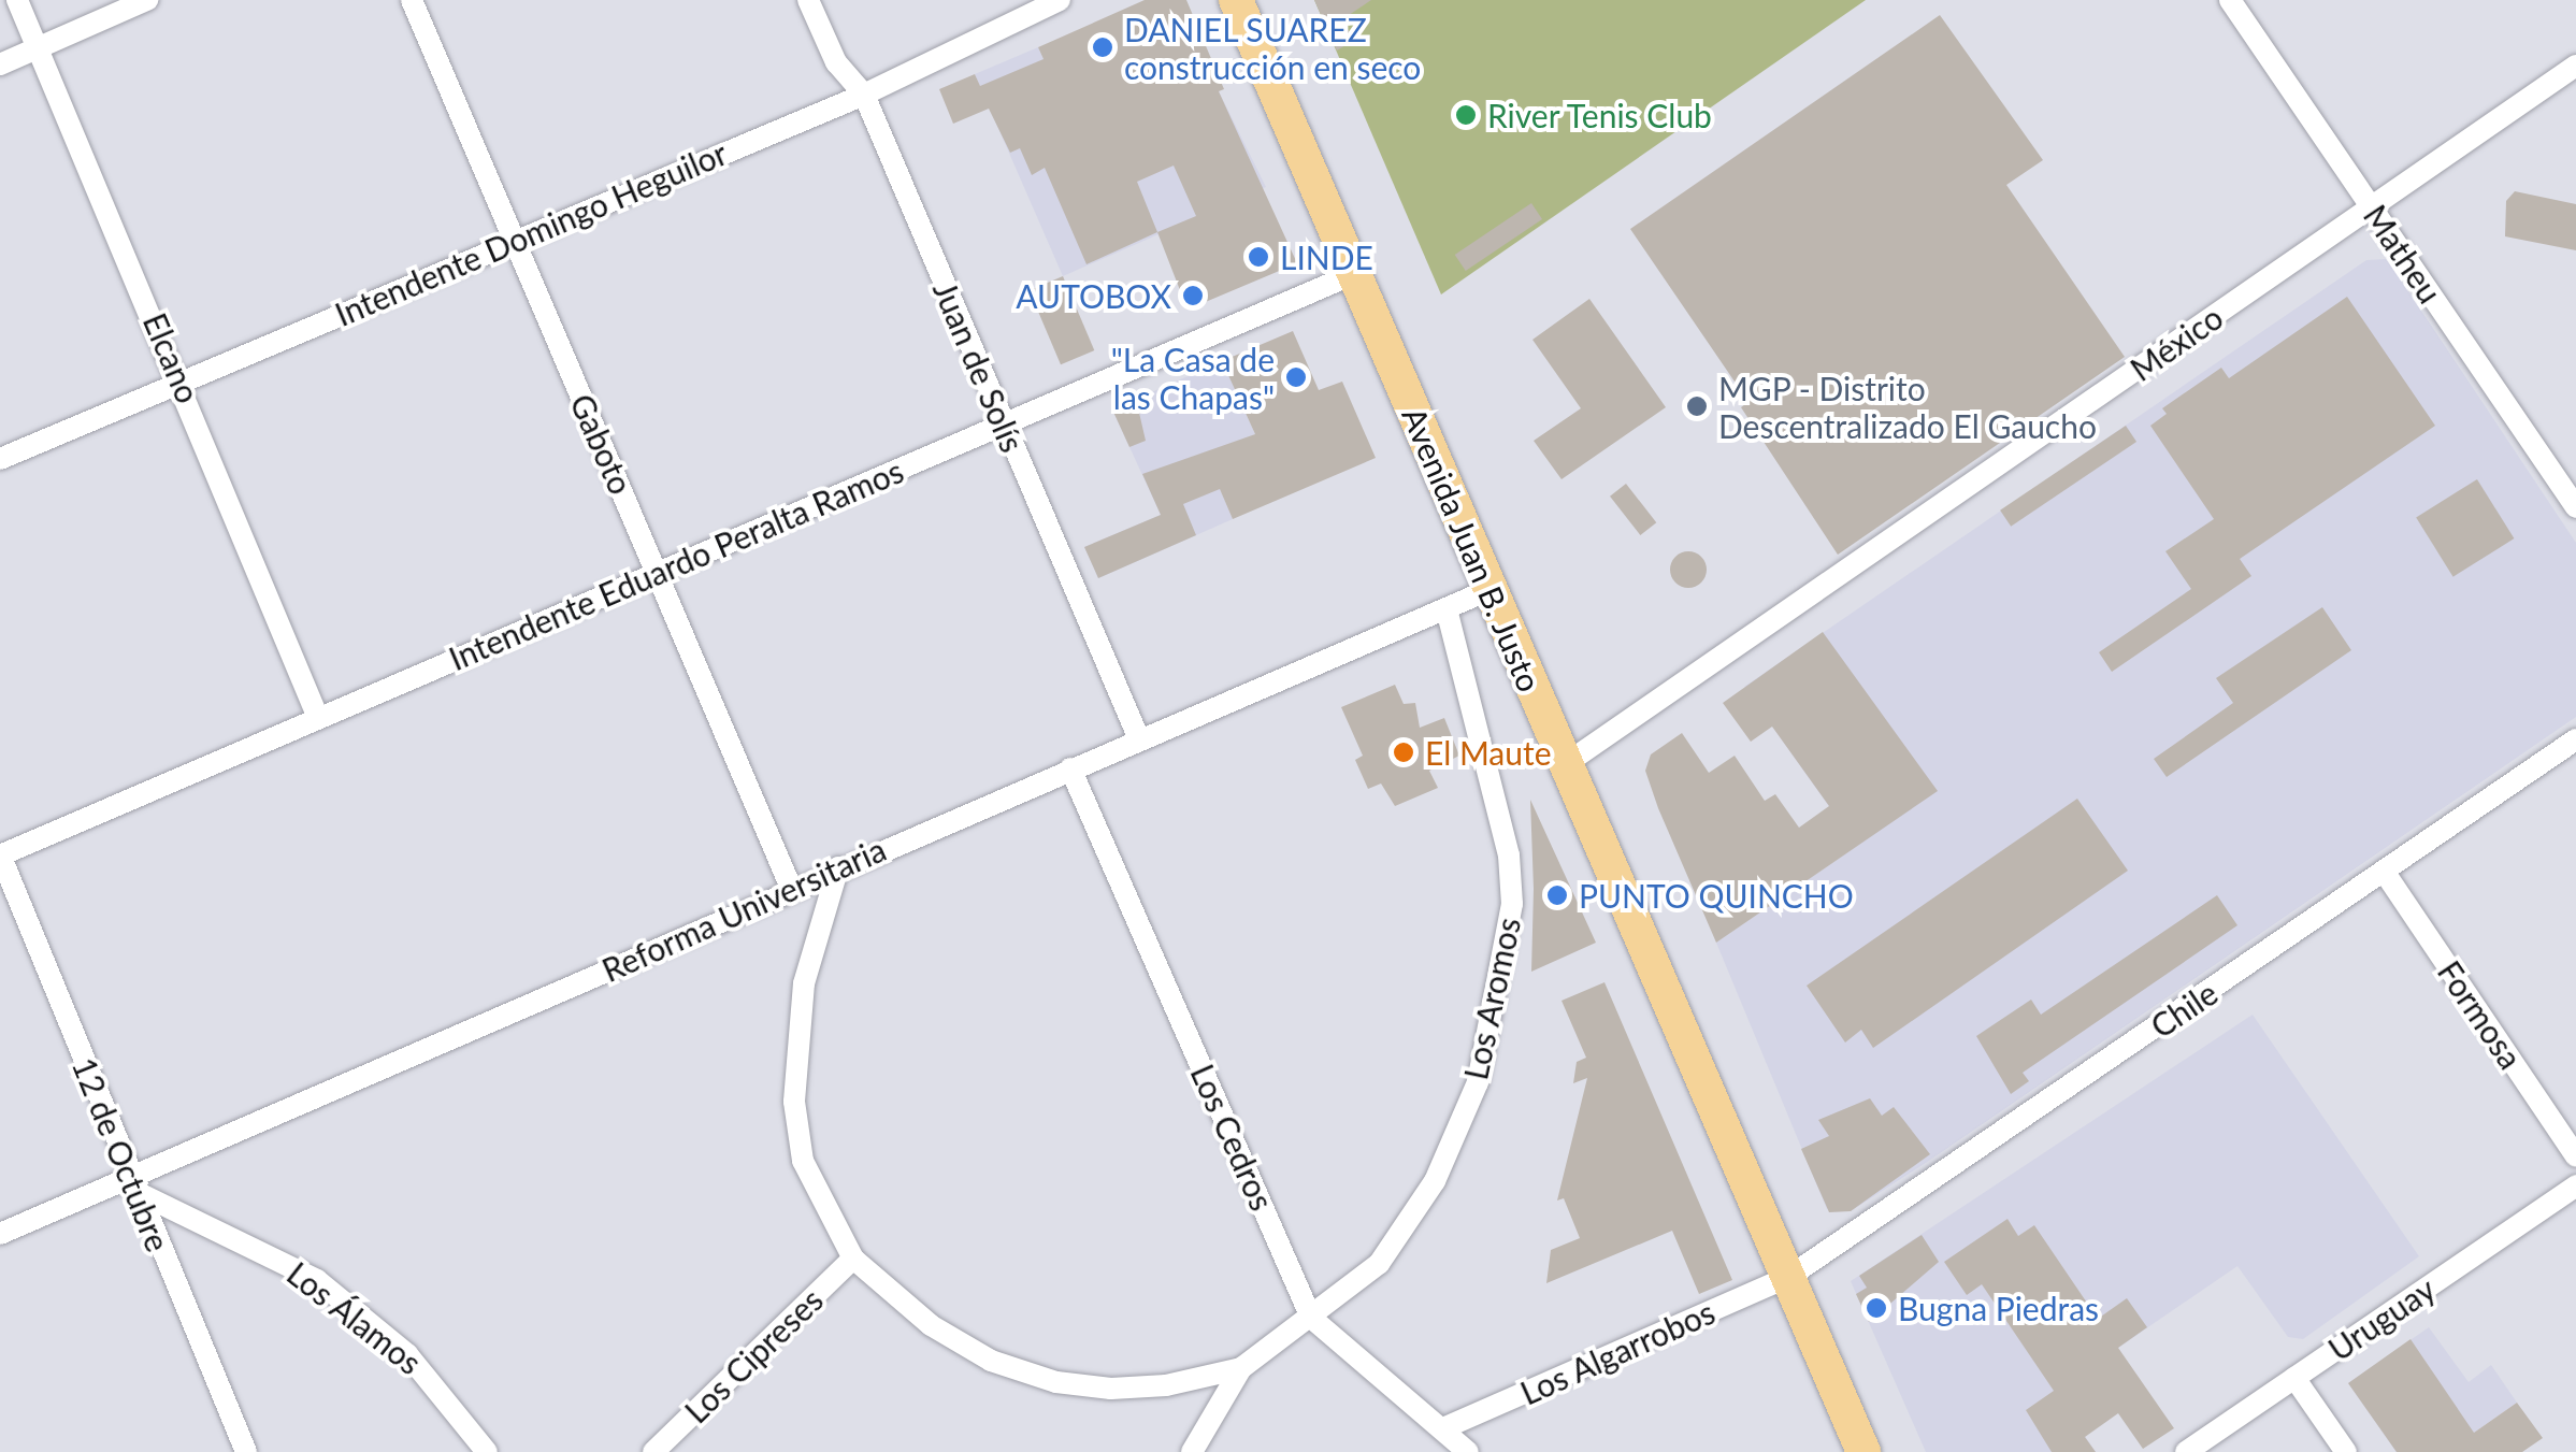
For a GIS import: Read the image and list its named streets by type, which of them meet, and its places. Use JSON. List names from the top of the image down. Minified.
{"streets":{"main road":["Avenida Juan B. Justo"],"street":["Intendente Domingo Heguilor","Matheu","México","Elcano","Juan de Solís","Gaboto","Intendente Eduardo Peralta Ramos","Reforma Universitaria","Los Aromos","Chile","Formosa","Los Cedros","12 de Octubre","Los Álamos","Uruguay","Los Algarrobos","Los Cipreses"]},"crossings":[["Intendente Domingo Heguilor","Elcano"],["Intendente Domingo Heguilor","Juan de Solís"],["Intendente Domingo Heguilor","Gaboto"],["Matheu","México"],["México","Avenida Juan B. Justo"],["Elcano","Intendente Eduardo Peralta Ramos"],["Juan de Solís","Intendente Eduardo Peralta Ramos"],["Juan de Solís","Reforma Universitaria"],["Gaboto","Intendente Eduardo Peralta Ramos"],["Gaboto","Reforma Universitaria"],["Avenida Juan B. Justo","Intendente Eduardo Peralta Ramos"],["Avenida Juan B. Justo","Reforma Universitaria"],["Avenida Juan B. Justo","Chile"],["Avenida Juan B. Justo","Los Algarrobos"],["Intendente Eduardo Peralta Ramos","12 de Octubre"],["Reforma Universitaria","Los Aromos"],["Reforma Universitaria","Los Cedros"],["Reforma Universitaria","12 de Octubre"],["Reforma Universitaria","Los Álamos"],["Los Aromos","Los Cedros"],["Los Aromos","Los Cipreses"],["Chile","Formosa"],["Chile","Los Algarrobos"],["Los Cedros","Los Algarrobos"],["12 de Octubre","Los Álamos"]],"places":["DANIEL SUAREZ construcción en seco","River Tenis Club","LINDE","AUTOBOX","\"La Casa de las Chapas\"","MGP - Distrito Descentralizado El Gaucho","El Maute","PUNTO QUINCHO","Bugna Piedras"]}
